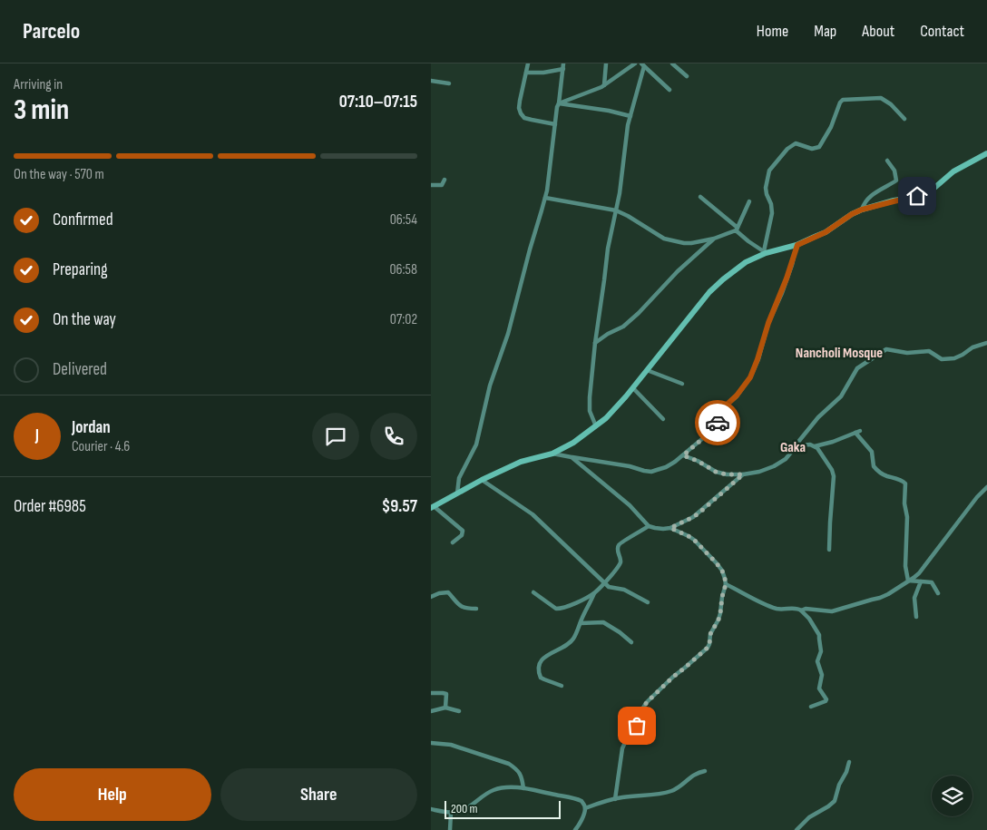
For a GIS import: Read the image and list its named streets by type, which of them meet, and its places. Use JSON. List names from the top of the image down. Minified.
{"districts":["Nancholi Mosque","Gaka"],"scale_bar":"200 m","page":{"header":"Parcelo","nav":["Home","Map","About","Contact"],"heading":["3 min","Arriving in","07:10–07:15"],"panel":["Jordan","Courier · 4.6","Order #6985","$9.57"],"bar":"On the way · 570 m","list":[["Confirmed","06:54"],["Preparing","06:58"],["On the way","07:02"],"Delivered"],"round":"J","buttons":["Help","Share"],"scale":"200 m"}}
